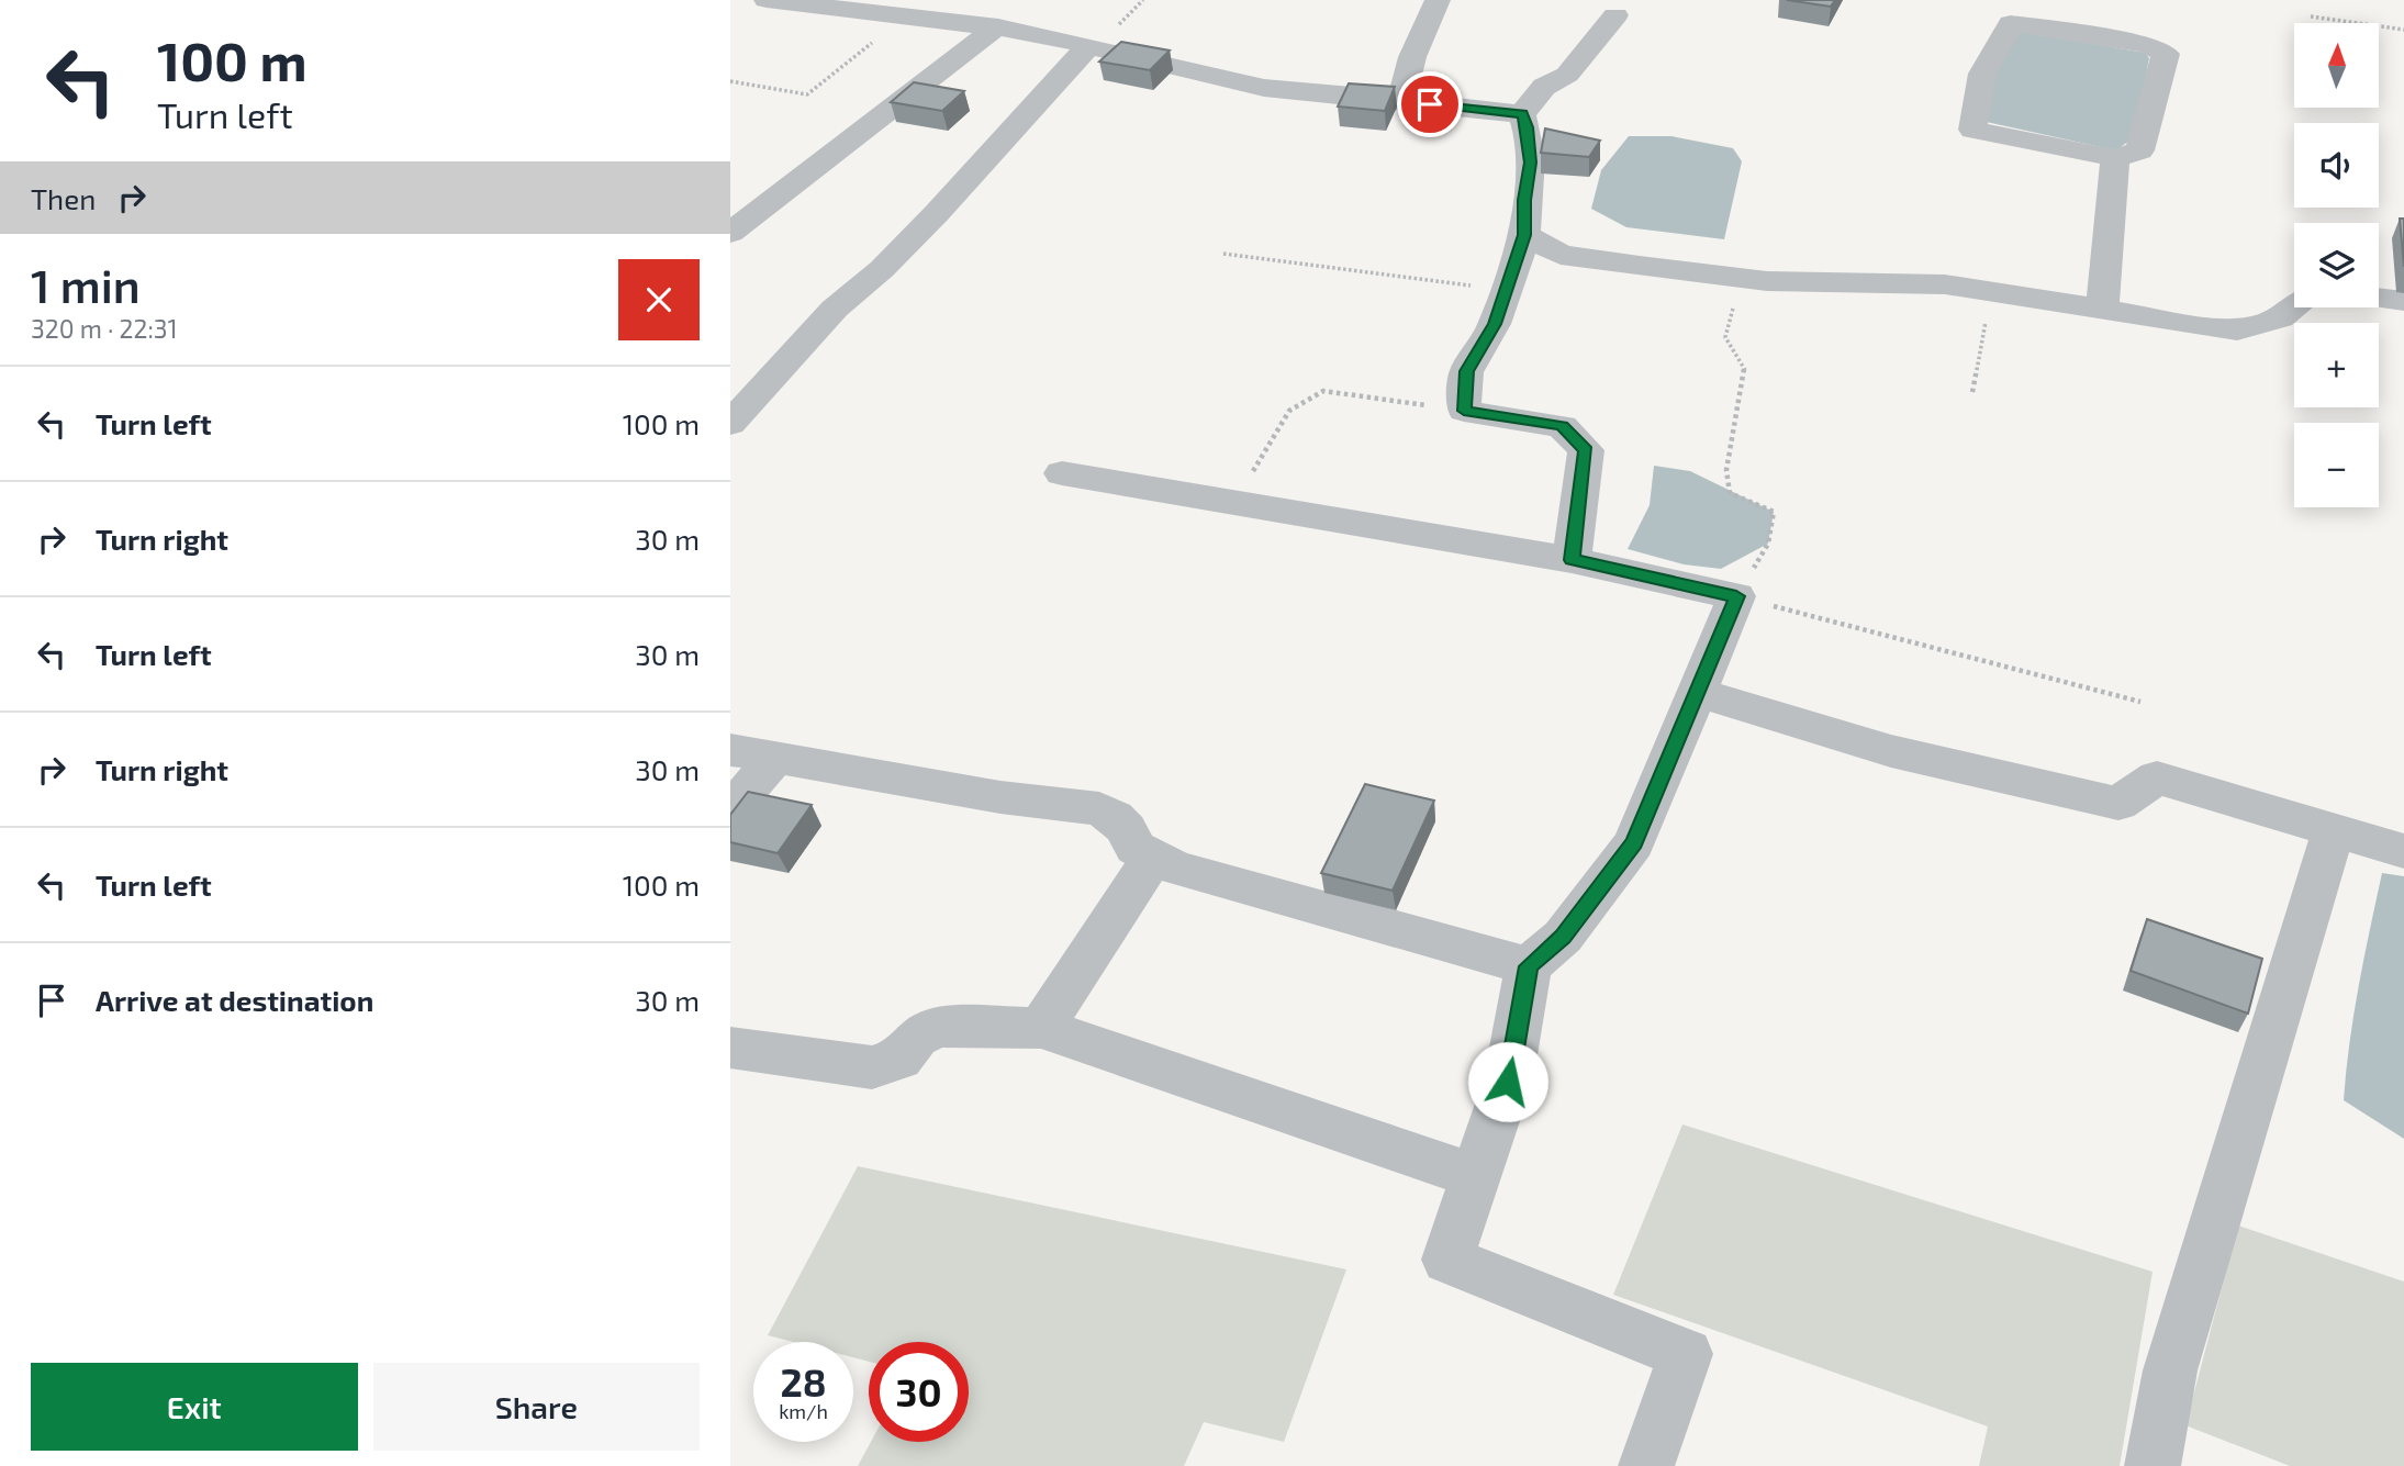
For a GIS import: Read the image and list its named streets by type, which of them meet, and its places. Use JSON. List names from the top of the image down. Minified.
{"north":"top","page":{"turn":["100 m","Turn left"],"map_buttons":["+","−"],"then":"Then","heading":["1 min","320 m · 22:31"],"list":[{"name":"Turn left","value":"100 m"},{"name":"Turn right","value":"30 m"},{"name":"Turn left","value":"30 m"},{"name":"Turn right","value":"30 m"},{"name":"Turn left","value":"100 m"},{"name":"Arrive at destination","value":"30 m"}],"speed":"28 km/h","limit":"30","buttons":["Exit","Share"]}}
